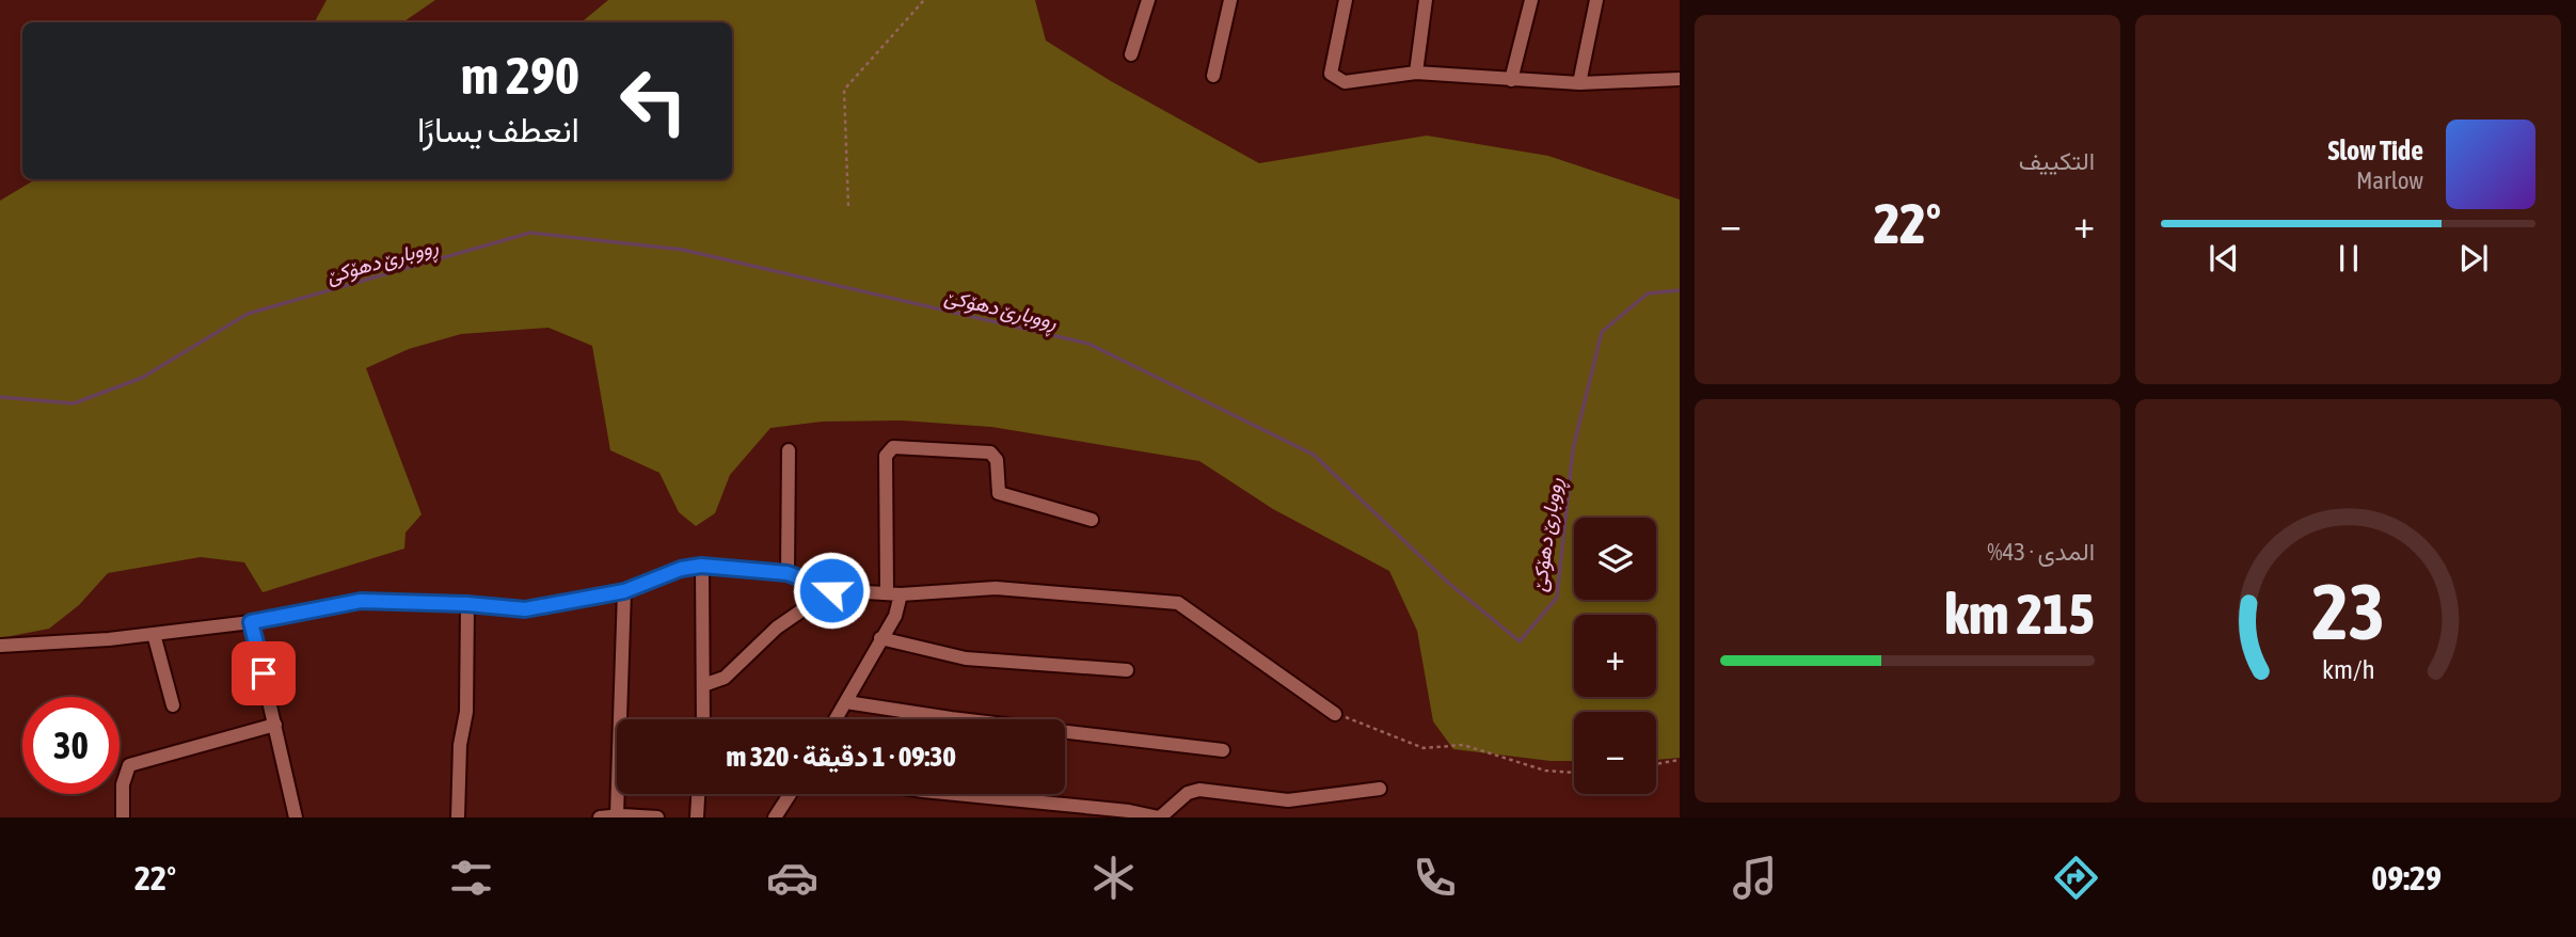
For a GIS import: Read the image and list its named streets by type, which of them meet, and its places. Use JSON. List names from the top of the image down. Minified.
{"water":["ڕووبارێ دهۆكێ"],"page":{"tile":["التكييف",["المدى · 43%","215 km"]],"turn":["290 m","انعطف يسارًا"],"song":["Slow Tide","Marlow"],"heat":["−","22°","+"],"map_buttons":["+","−"],"limit":"30","trip":"09:30 · 1 دقيقة · 320 m","tabs":["09:29","22°"],"gauge":["23","km/h"]}}
